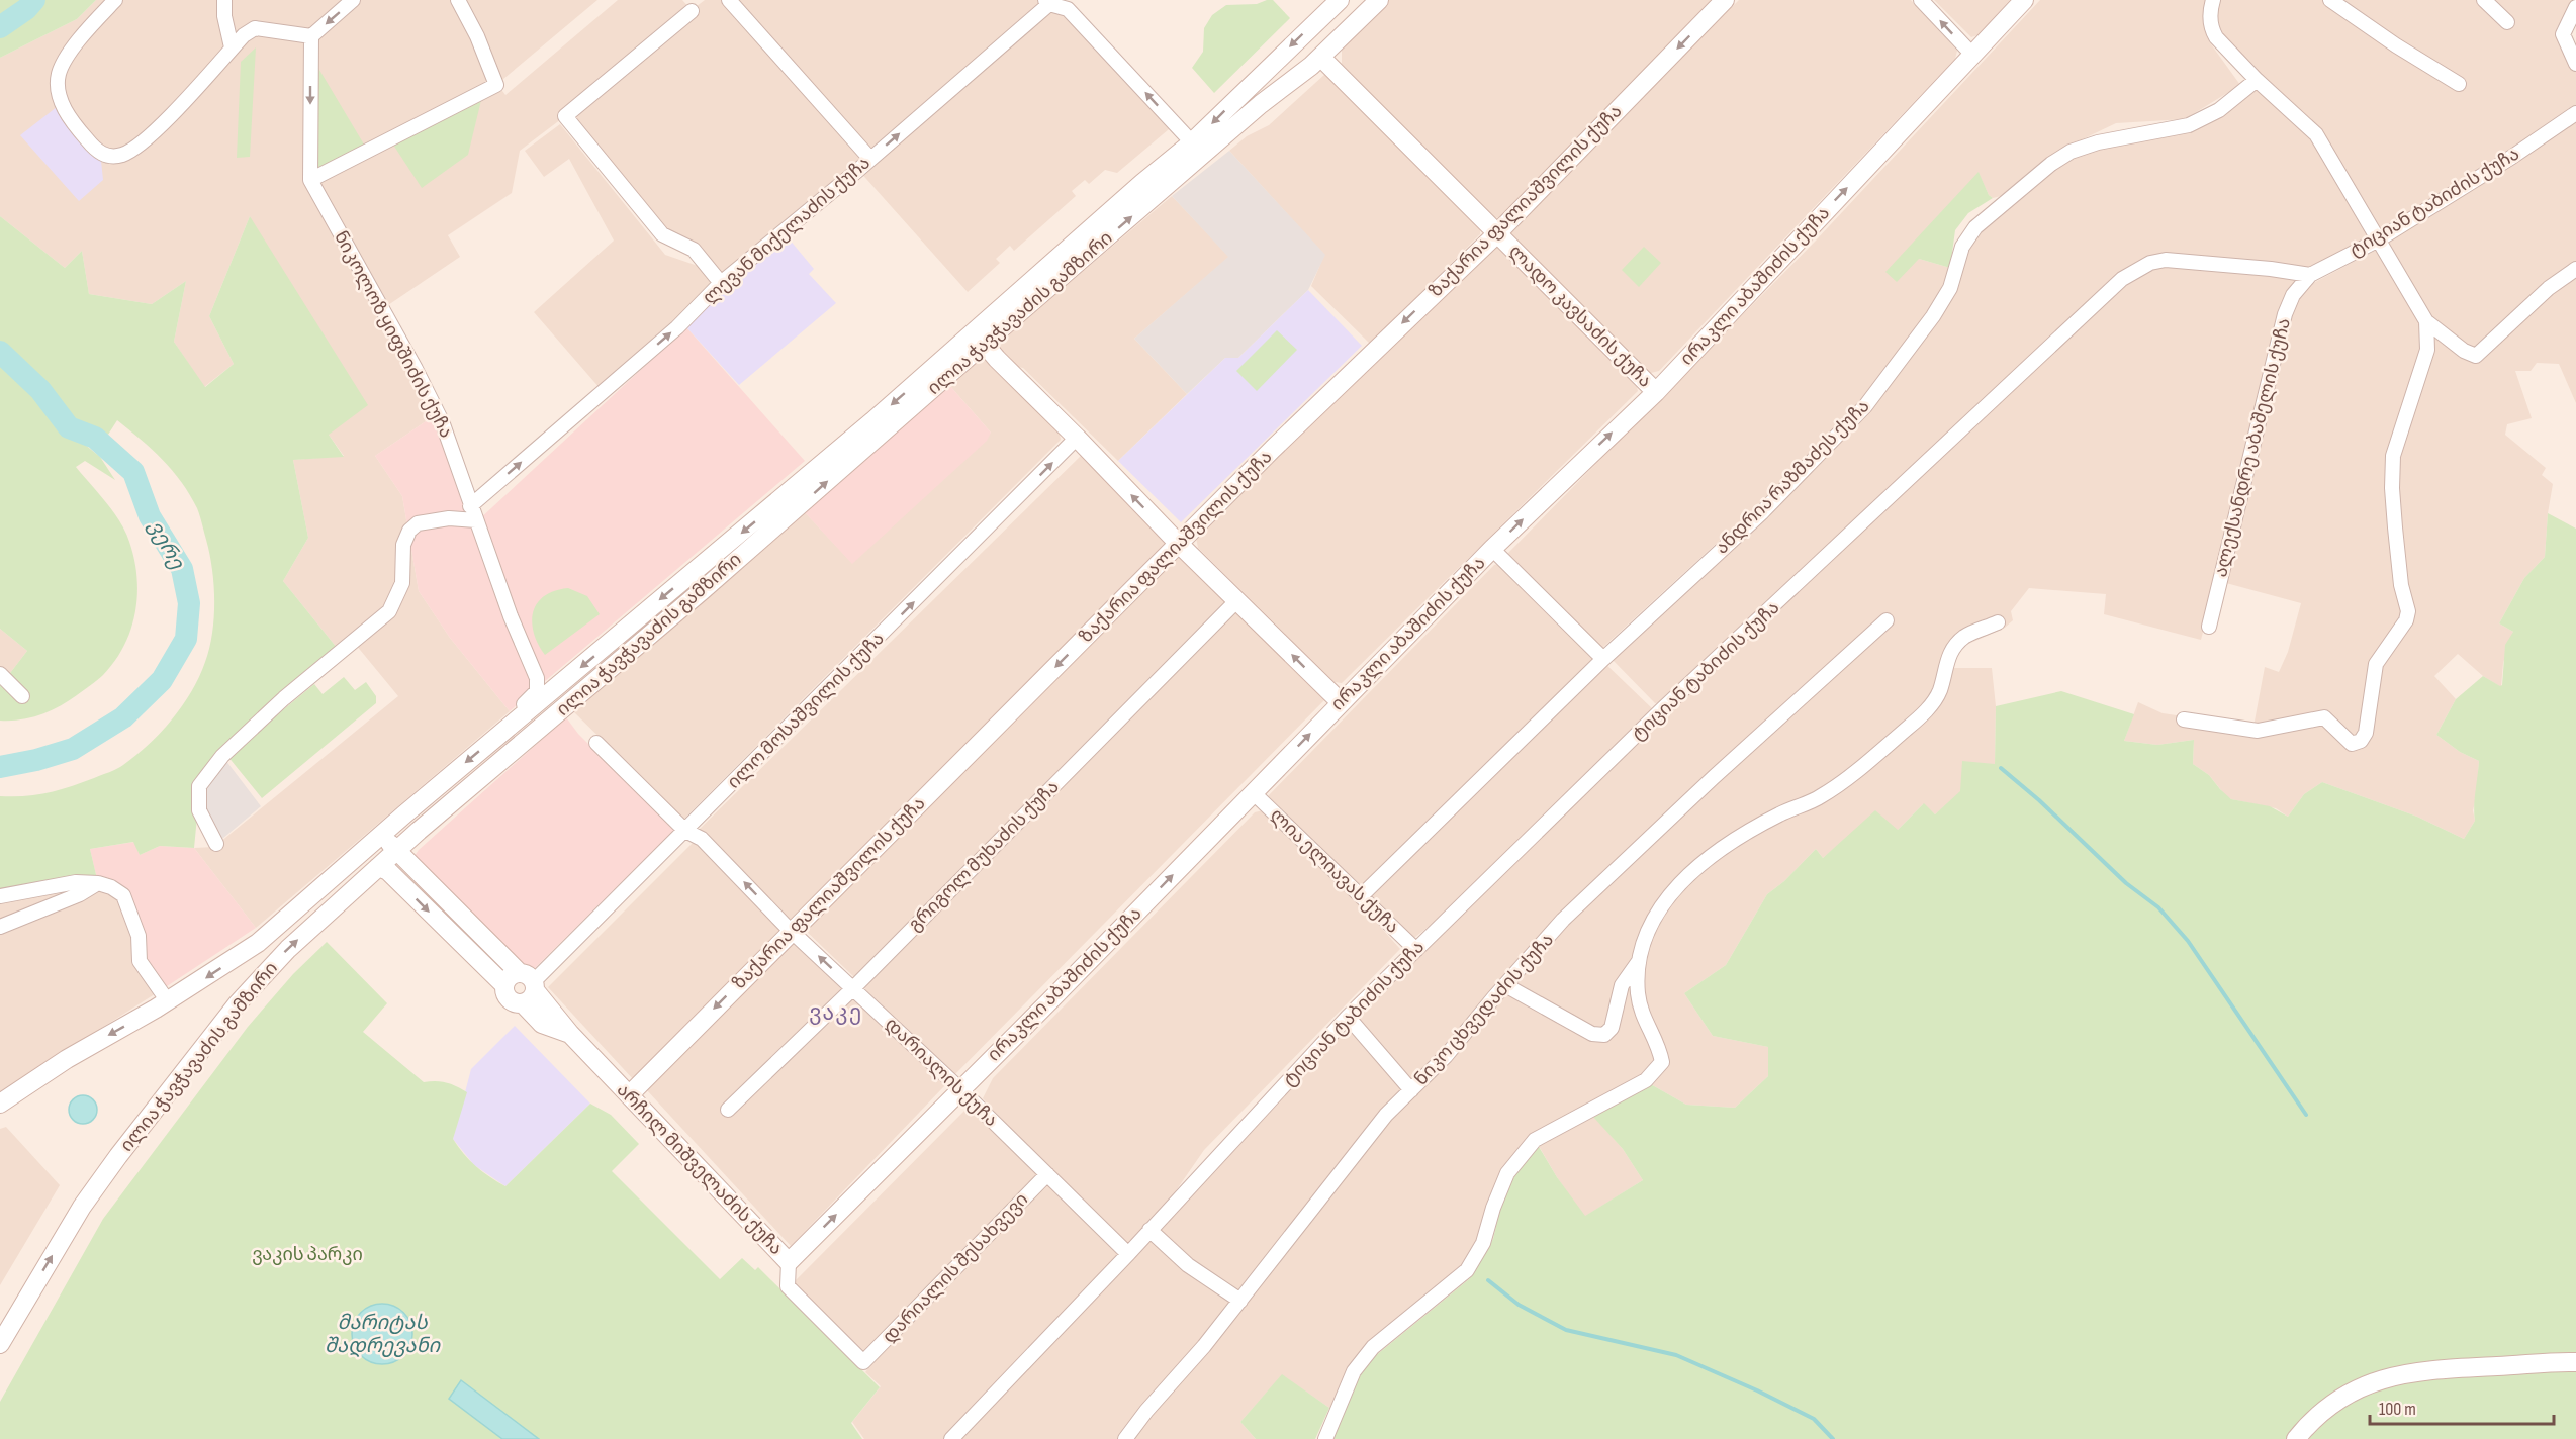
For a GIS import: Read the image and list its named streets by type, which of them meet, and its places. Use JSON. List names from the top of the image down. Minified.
{"streets":{"street":["ზაქარია ფალიაშვილის ქუჩა","ტიციან ტაბიძის ქუჩა","ლევან მიქელაძის ქუჩა","ირაკლი აბაშიძის ქუჩა","ილია ჭავჭავაძის გამზირი","ლადო კავსაძის ქუჩა","ნიკოლოზ ყიფშიძის ქუჩა","ალექსანდრე აბაშელის ქუჩა","ანდრია რაზმაძეს ქუჩა","ილო მოსაშვილის ქუჩა","გრიგოლ მუხაძის ქუჩა","ლია ელიავას ქუჩა","ნიკო ცხვედაძის ქუჩა","დარიალის ქუჩა","არჩილ მიშველაძის ქუჩა","დარიალის შესახვევი"]},"crossings":[["ზაქარია ფალიაშვილის ქუჩა","ლადო კავსაძის ქუჩა"],["ზაქარია ფალიაშვილის ქუჩა","დარიალის ქუჩა"],["ზაქარია ფალიაშვილის ქუჩა","არჩილ მიშველაძის ქუჩა"],["ტიციან ტაბიძის ქუჩა","ალექსანდრე აბაშელის ქუჩა"],["ტიციან ტაბიძის ქუჩა","ლია ელიავას ქუჩა"],["ტიციან ტაბიძის ქუჩა","დარიალის ქუჩა"],["ლევან მიქელაძის ქუჩა","ნიკოლოზ ყიფშიძის ქუჩა"],["ირაკლი აბაშიძის ქუჩა","ლადო კავსაძის ქუჩა"],["ირაკლი აბაშიძის ქუჩა","ლია ელიავას ქუჩა"],["ირაკლი აბაშიძის ქუჩა","დარიალის ქუჩა"],["ირაკლი აბაშიძის ქუჩა","არჩილ მიშველაძის ქუჩა"],["ილია ჭავჭავაძის გამზირი","ლადო კავსაძის ქუჩა"],["ილია ჭავჭავაძის გამზირი","არჩილ მიშველაძის ქუჩა"],["ანდრია რაზმაძეს ქუჩა","ლია ელიავას ქუჩა"],["ილო მოსაშვილის ქუჩა","დარიალის ქუჩა"],["ილო მოსაშვილის ქუჩა","არჩილ მიშველაძის ქუჩა"],["გრიგოლ მუხაძის ქუჩა","დარიალის ქუჩა"],["დარიალის ქუჩა","დარიალის შესახვევი"],["არჩილ მიშველაძის ქუჩა","დარიალის შესახვევი"]],"one_way":["ზაქარია ფალიაშვილის ქუჩა","ლევან მიქელაძის ქუჩა","ირაკლი აბაშიძის ქუჩა","ილო მოსაშვილის ქუჩა"],"districts":["ვაკე"],"water":["ვერე","მარიტას შადრევანი"],"parks":["ვაკის პარკი"],"scale_bar":"100 m"}
